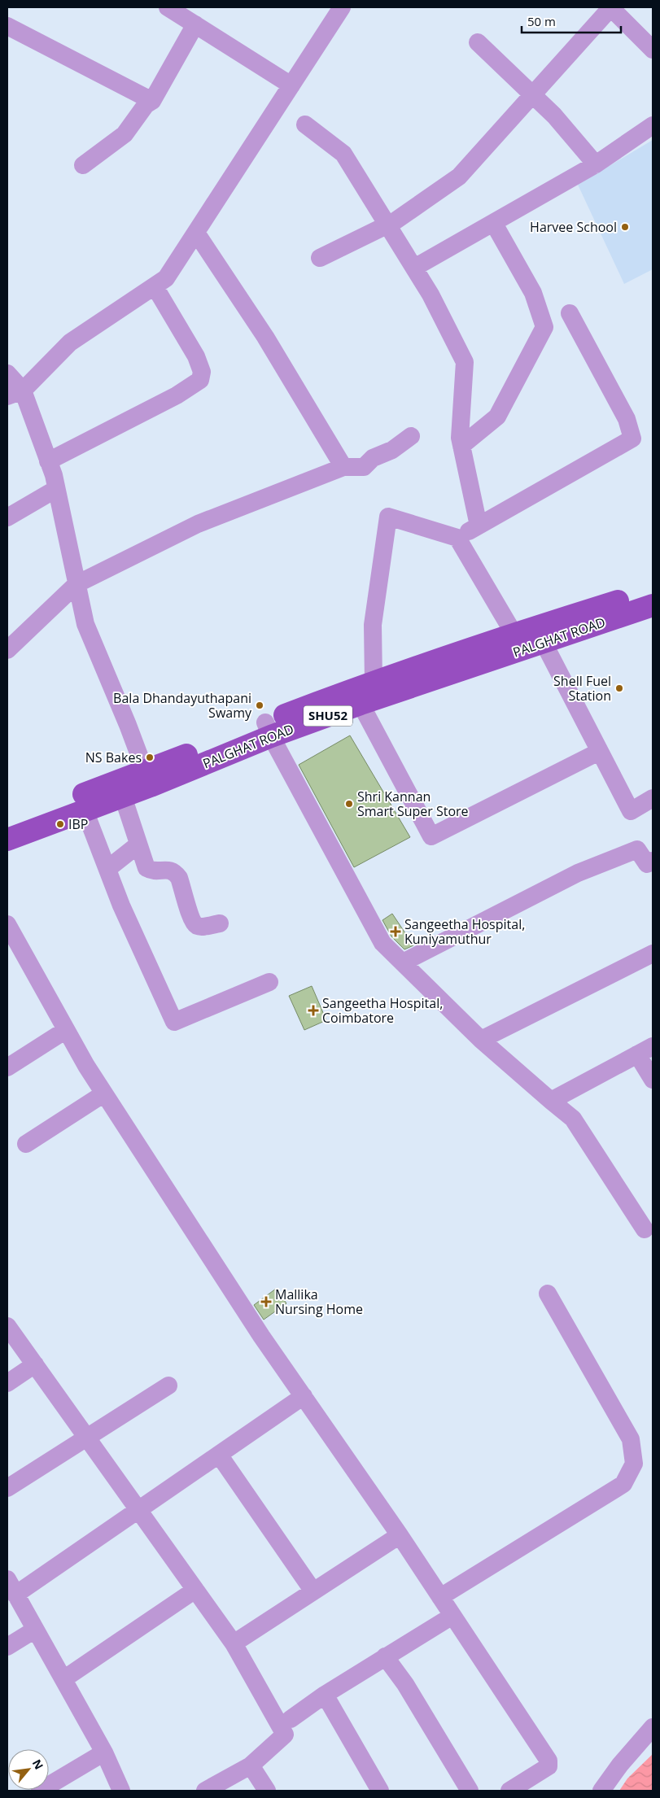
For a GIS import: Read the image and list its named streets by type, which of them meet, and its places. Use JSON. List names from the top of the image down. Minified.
{"streets":{"main road":["PALGHAT ROAD","SHU52"]},"places":{"other":["Harvee School","Shell Fuel Station","Bala Dhandayuthapani Swamy","NS Bakes","Shri Kannan Smart Super Store","IBP"],"health":["Sangeetha Hospital, Kuniyamuthur","Sangeetha Hospital, Coimbatore","Mallika Nursing Home"]},"scale_bar":"50 m","north":"top right"}
